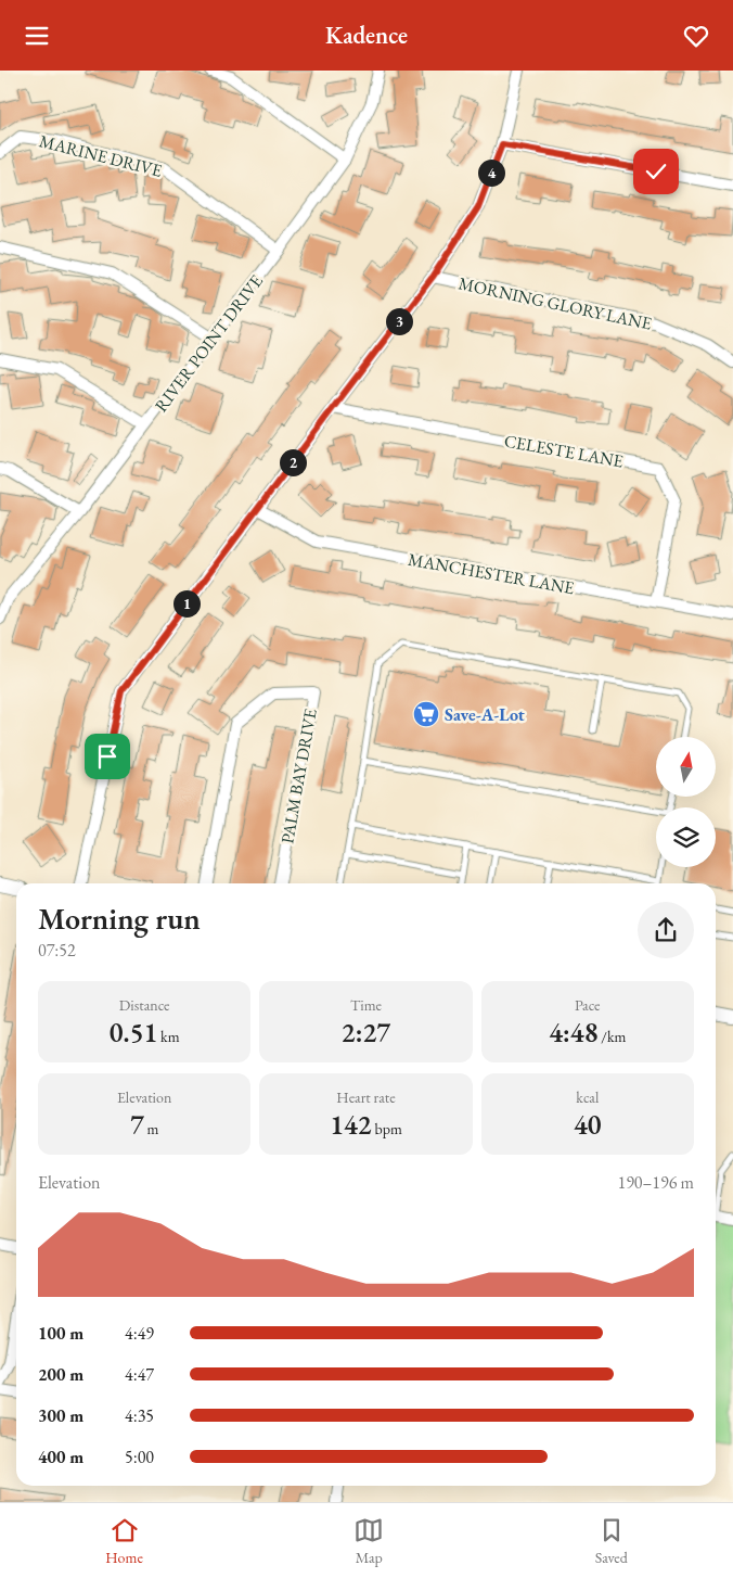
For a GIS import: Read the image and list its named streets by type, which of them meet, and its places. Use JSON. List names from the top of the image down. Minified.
{"streets":{"street":["MARINE DRIVE","MORNING GLORY LANE","RIVER POINT DRIVE","CELESTE LANE","MANCHESTER LANE","PALM BAY DRIVE"]},"crossings":[["MARINE DRIVE","RIVER POINT DRIVE"],["CELESTE LANE","MANCHESTER LANE"]],"places":{"supermarket":["Save-A-Lot"]},"north":"top","page":{"header":"Kadence","pins":["4","3","2","1"],"heading":["Morning run","07:52"],"stats":[["Distance","0.51 km"],["Time","2:27"],["Pace","4:48 /km"],["Elevation","7 m"],["Heart rate","142 bpm"],["kcal","40"]],"chart":["Elevation","190–196 m"],"list":[{"name":"100 m","note":"4:49"},{"name":"200 m","note":"4:47"},{"name":"300 m","note":"4:35"},{"name":"400 m","note":"5:00"}],"tabs":["Home","Map","Saved"]}}
